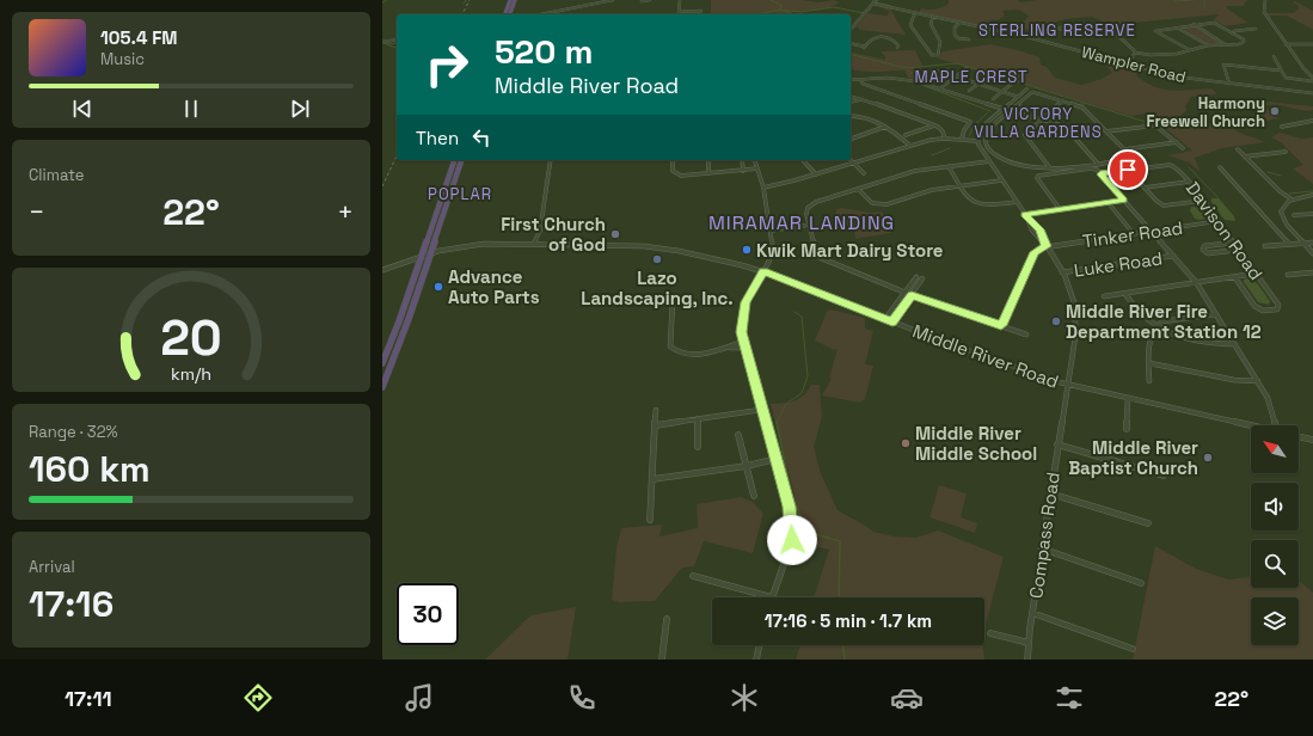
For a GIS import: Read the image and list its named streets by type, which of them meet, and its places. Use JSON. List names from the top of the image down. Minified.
{"streets":{"street":["Wampler Road","Davison Road","Tinker Road","Luke Road","Middle River Road","Compass Road"]},"crossings":[["Davison Road","Tinker Road"],["Tinker Road","Compass Road"],["Luke Road","Compass Road"],["Middle River Road","Compass Road"]],"districts":["STERLING RESERVE","MAPLE CREST","VICTORY VILLA GARDENS","POPLAR","MIRAMAR LANDING"],"places":["Harmony Freewell Church","First Church of God","Kwik Mart Dairy Store","Lazo Landscaping, Inc.","Advance Auto Parts","Middle River Fire Department Station 12","Middle River Middle School","Middle River Baptist Church"],"north":"top left","page":{"turn":["520 m","Middle River Road"],"song":["105.4 FM","Music"],"then":"Then","tile":["Climate",["Range · 32%","160 km"],["Arrival","17:16"]],"heat":["−","22°","+"],"limit":"30","trip":"17:16 · 5 min · 1.7 km","tabs":["17:11","22°"],"gauge":["20","km/h"]}}
